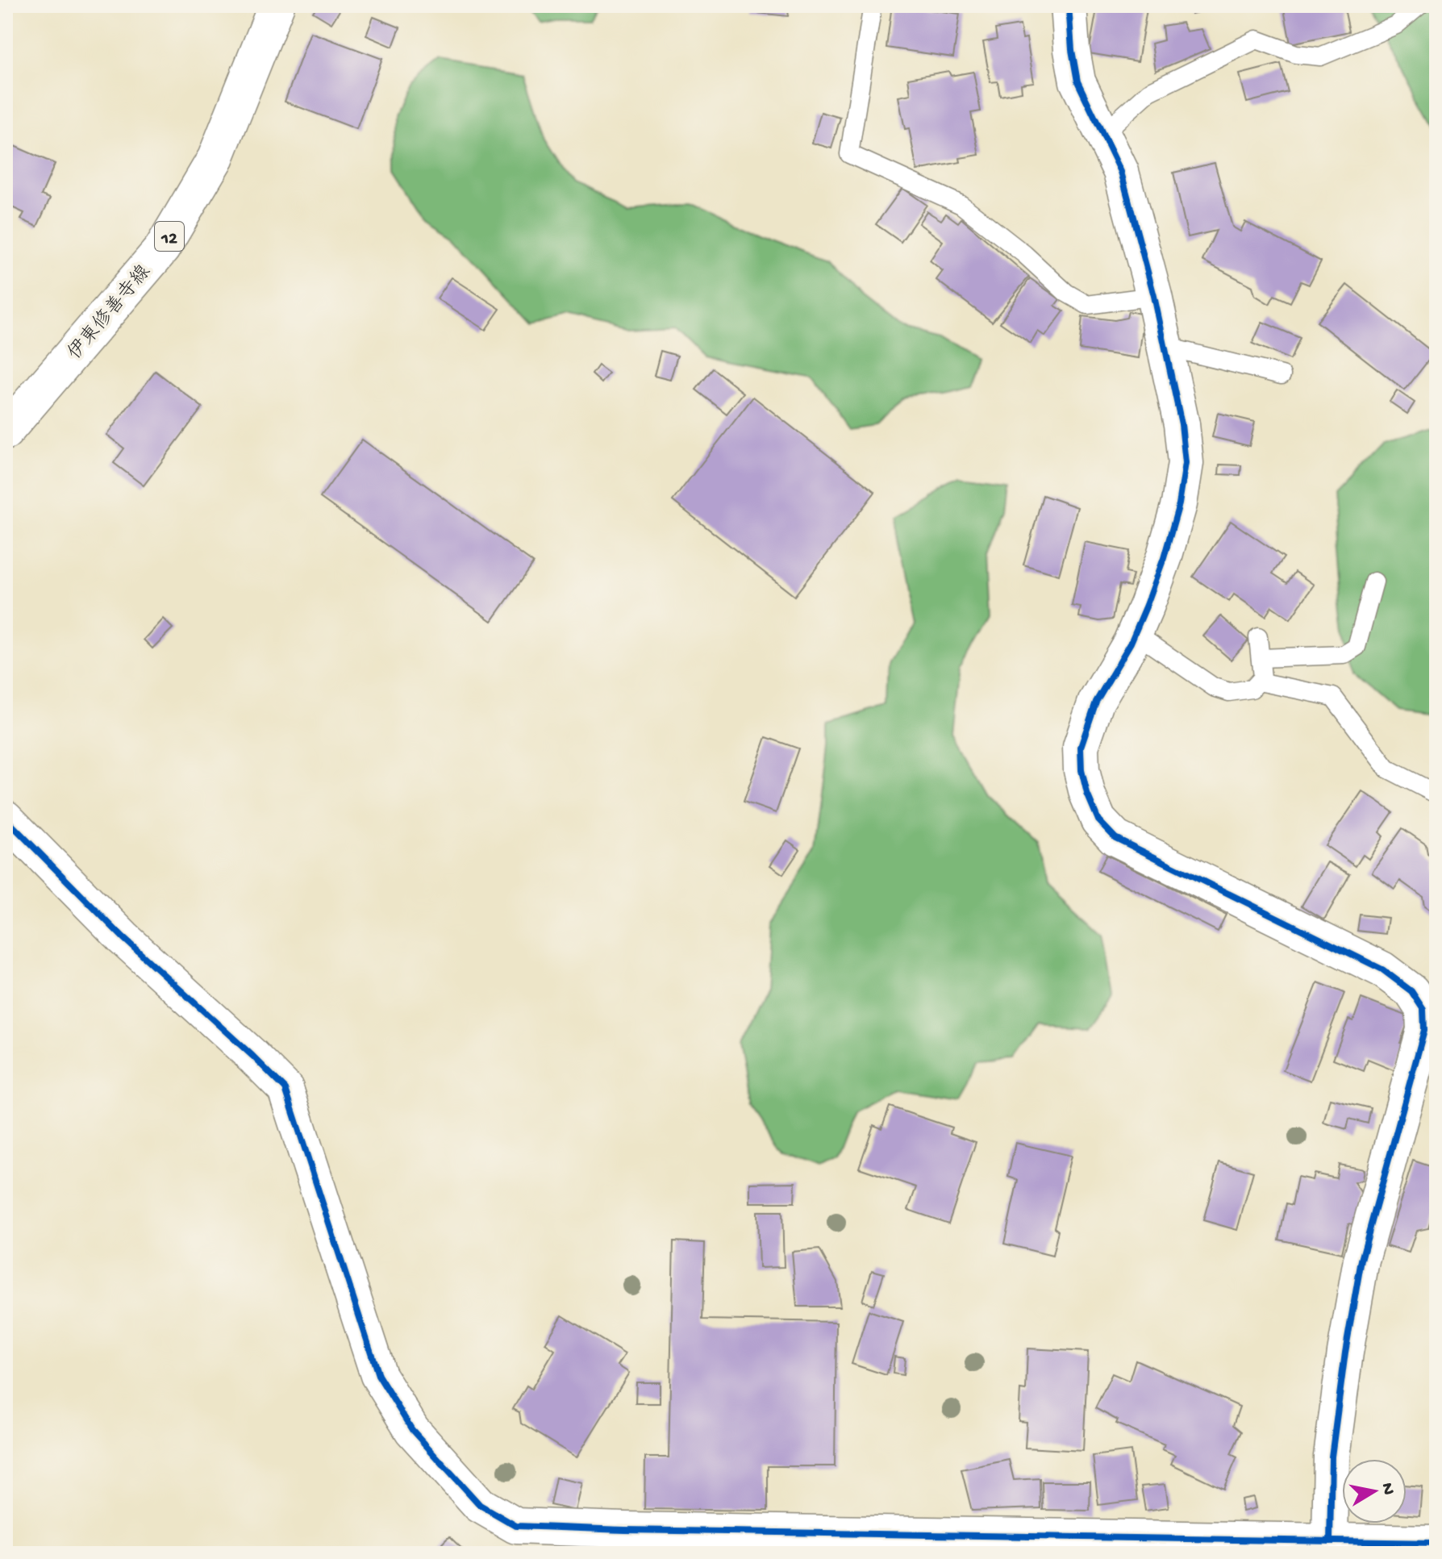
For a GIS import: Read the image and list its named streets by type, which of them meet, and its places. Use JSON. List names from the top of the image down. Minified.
{"streets":{"street":["12","伊東修善寺線"]},"north":"right"}
